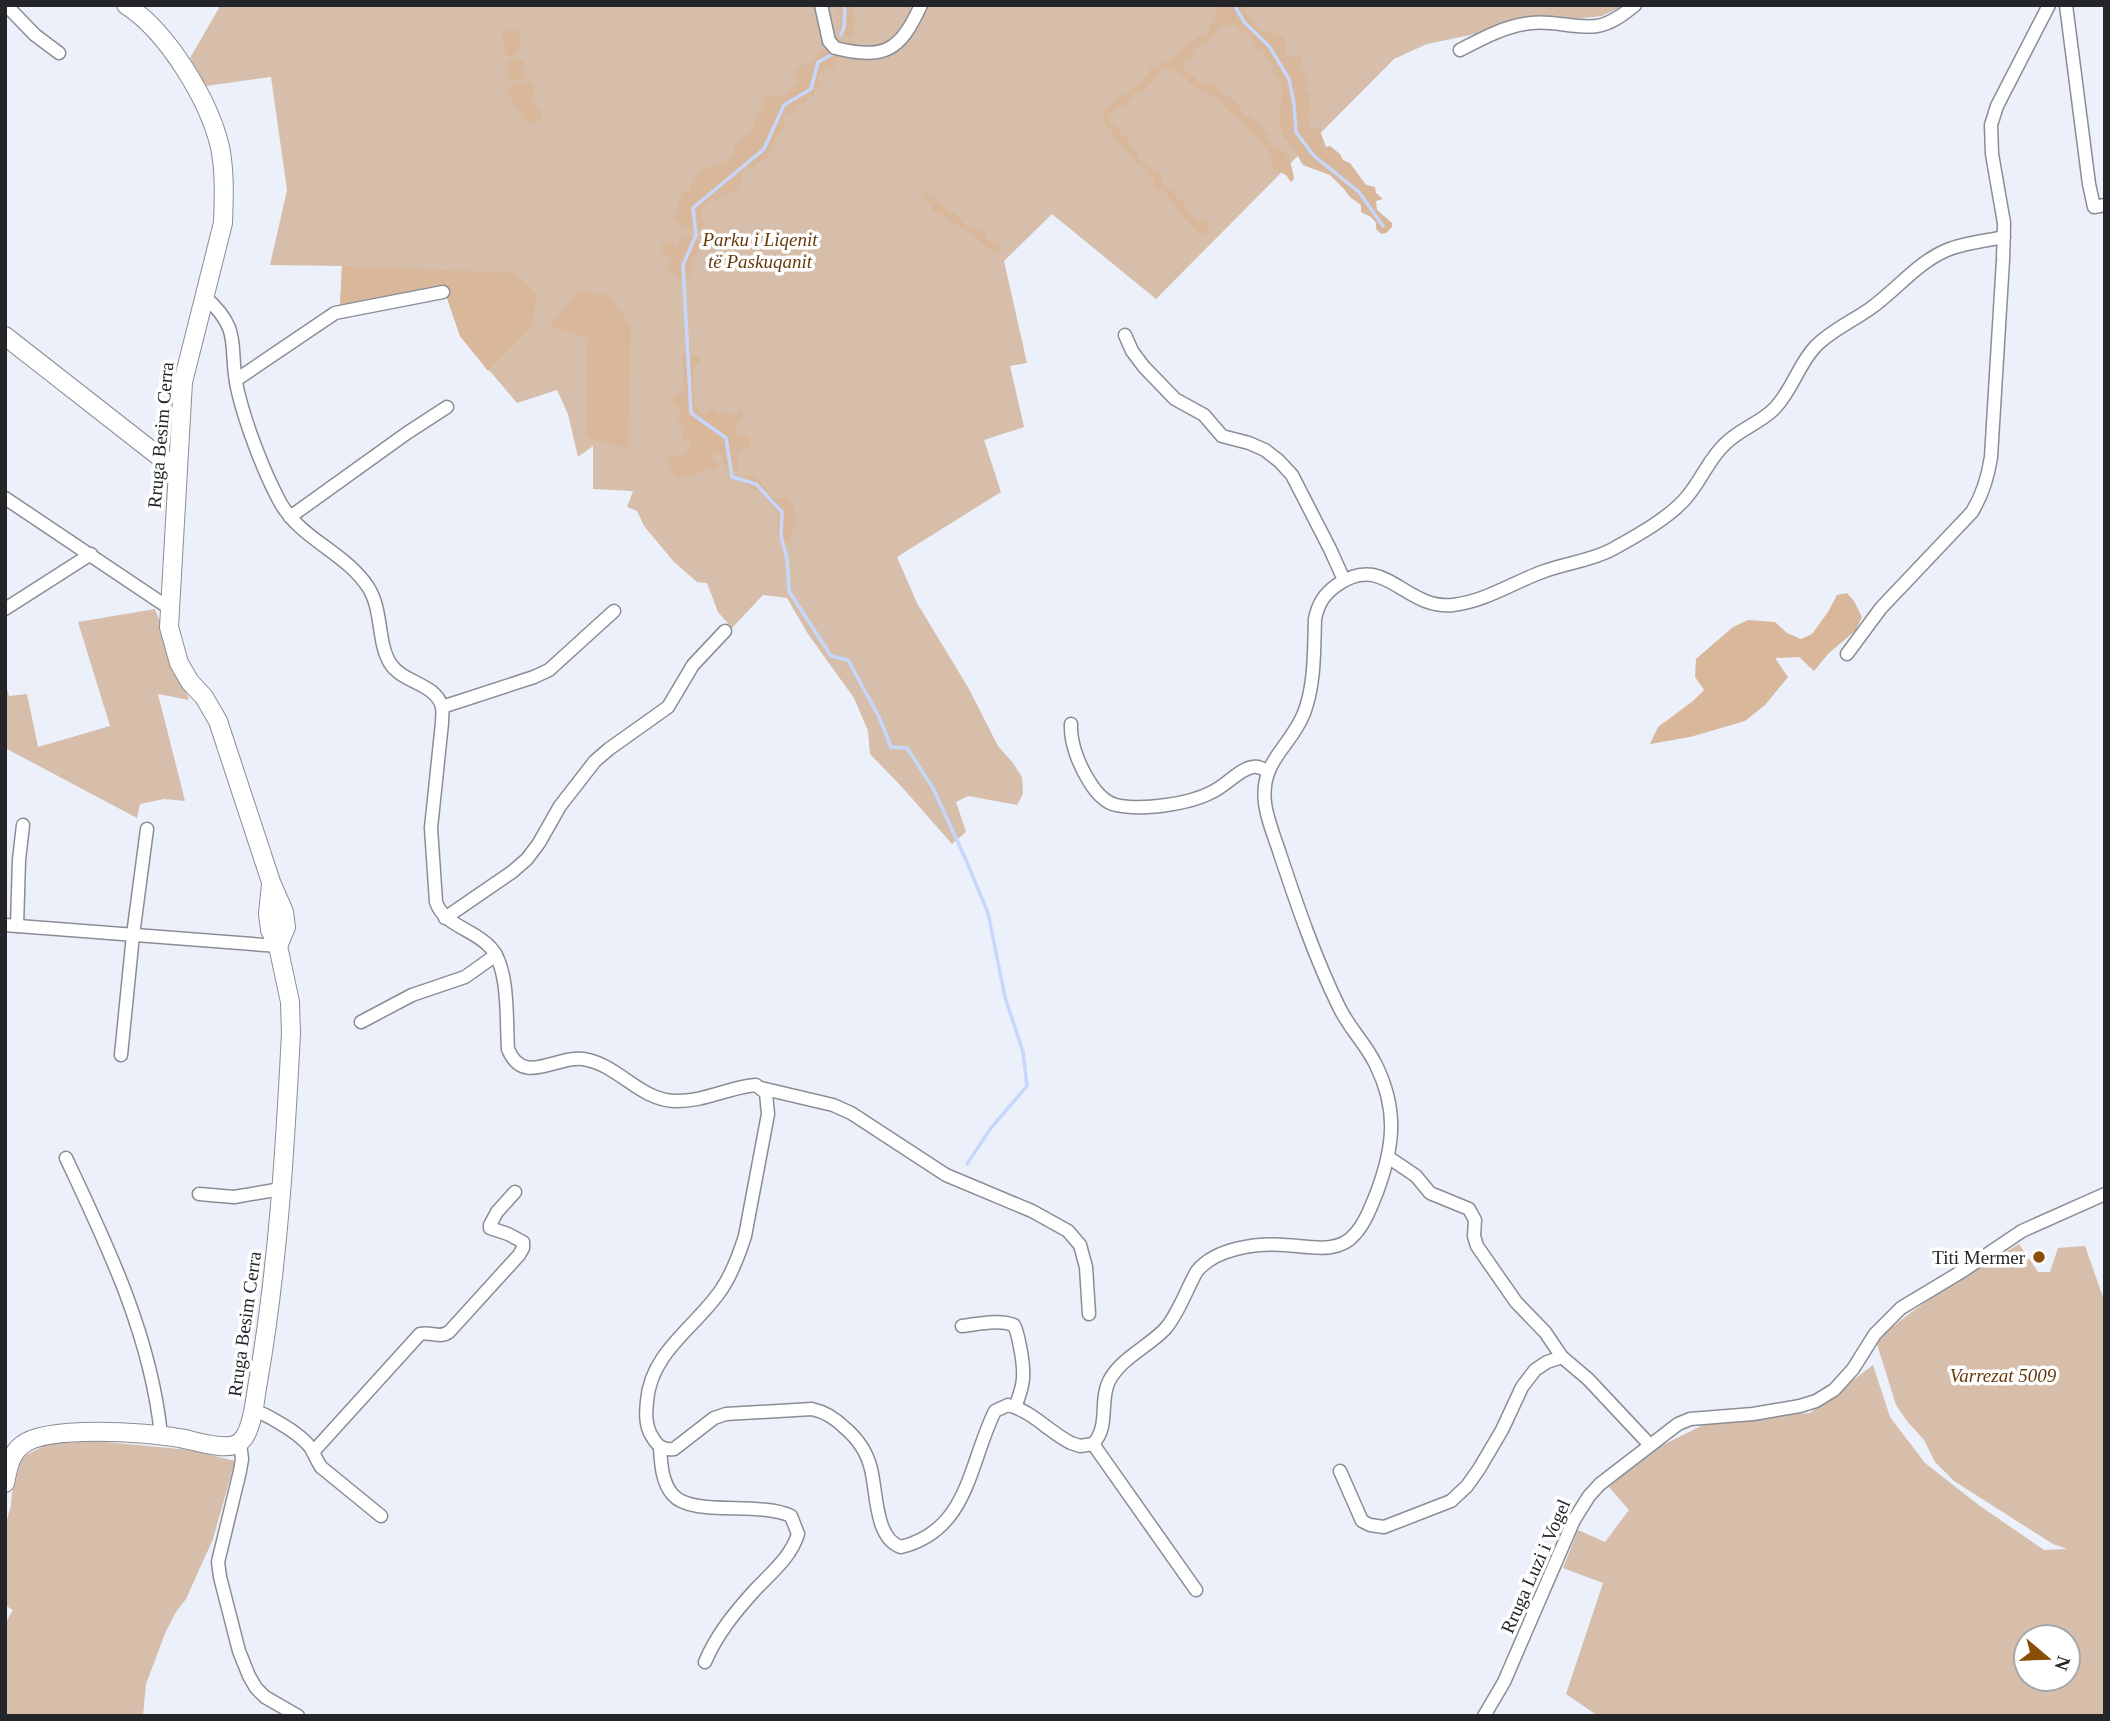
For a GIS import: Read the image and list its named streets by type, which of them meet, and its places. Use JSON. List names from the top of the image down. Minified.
{"streets":{"street":["Rruga Besim Cerra","Rruga Luzi i Vogel"]},"parks":["Parku i Liqenit të Paskuqanit","Varrezat 5009"],"places":["Titi Mermer"],"north":"right"}
